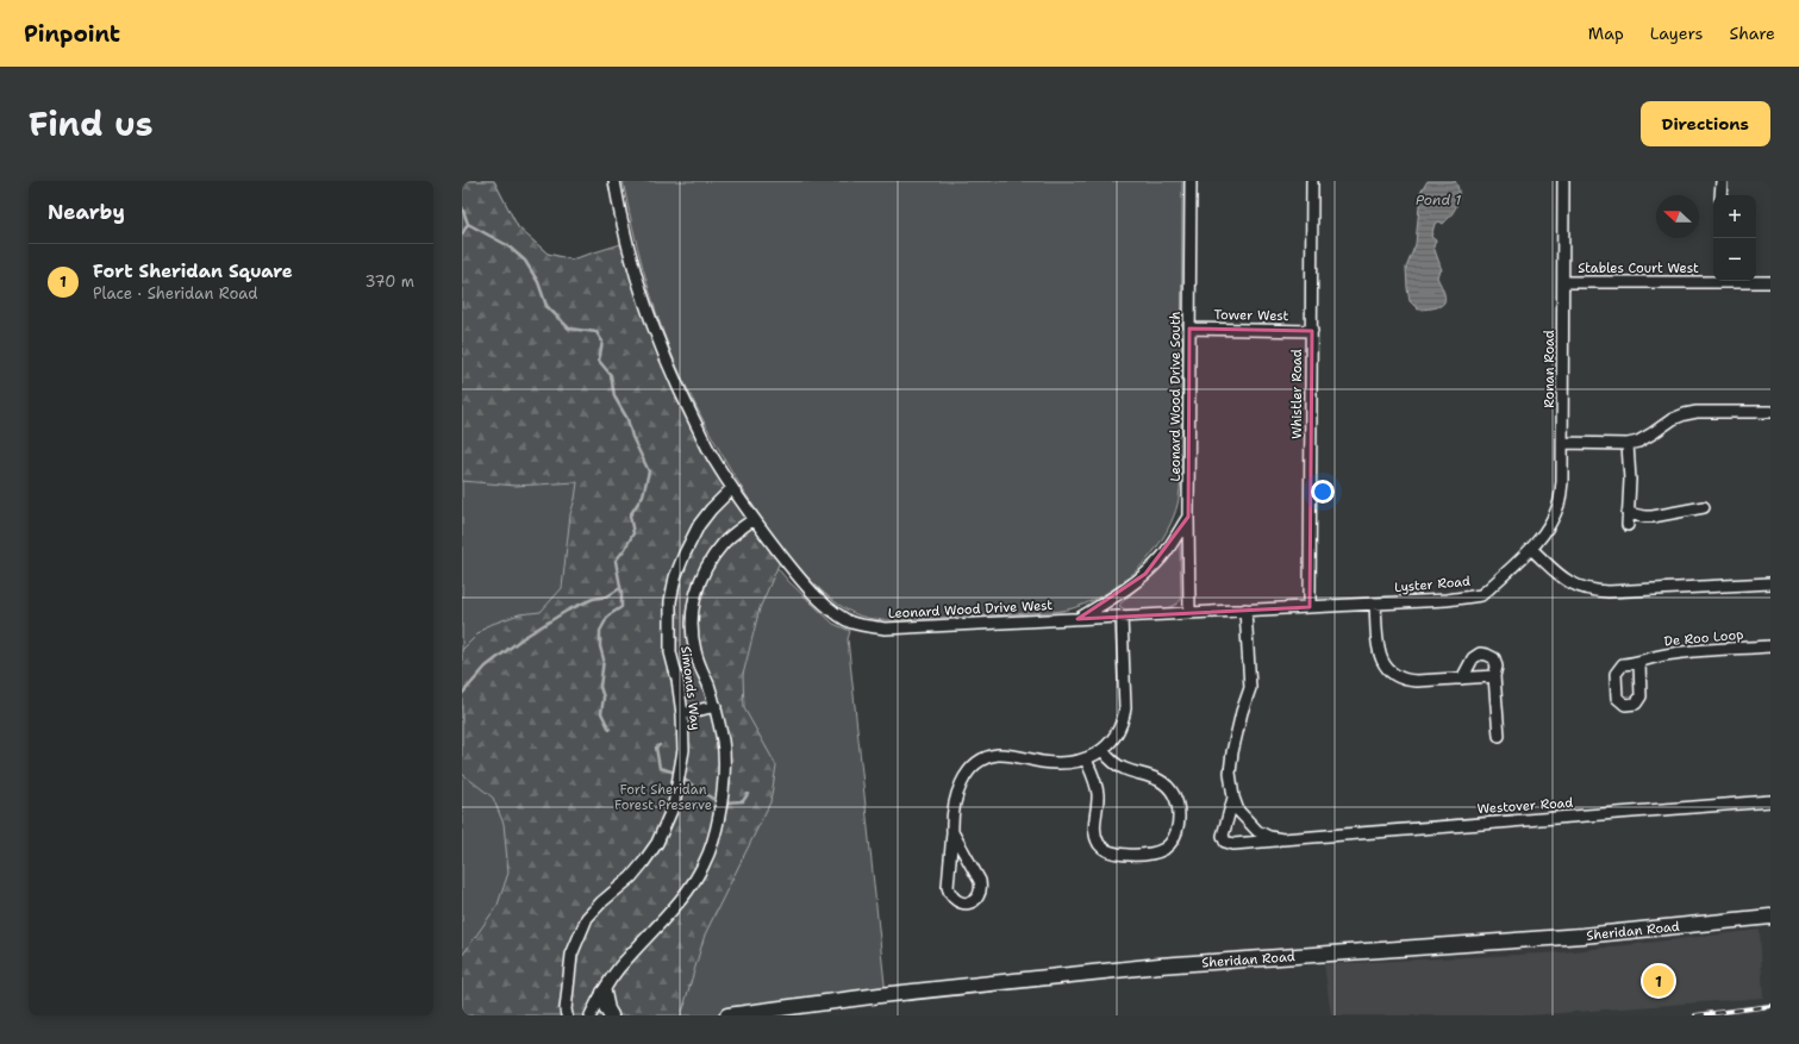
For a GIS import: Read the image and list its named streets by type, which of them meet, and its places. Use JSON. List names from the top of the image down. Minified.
{"streets":{"main road":["Sheridan Road"],"street":["Stables Court West","Tower West","Ronan Road","Whistler Road","Leonard Wood Drive South","Lyster Road","Leonard Wood Drive West","De Roo Loop","Simonds Way","Westover Road"]},"crossings":[["Stables Court West","Ronan Road"],["Tower West","Whistler Road"],["Tower West","Leonard Wood Drive South"],["Ronan Road","Lyster Road"],["Whistler Road","Lyster Road"],["Leonard Wood Drive South","Lyster Road"],["Lyster Road","Leonard Wood Drive West"],["Lyster Road","Westover Road"],["Leonard Wood Drive West","Simonds Way"]],"water":["Pond 1"],"parks":["Fort Sheridan Forest Preserve"],"north":"left","page":{"header":"Pinpoint","nav":["Map","Layers","Share"],"title":"Find us","buttons":"Directions","heading":"Nearby","map_buttons":["+","−"],"list":[{"mark":"1","name":"Fort Sheridan Square","note":"Place · Sheridan Road","value":"370 m"}],"pins":"1"}}
